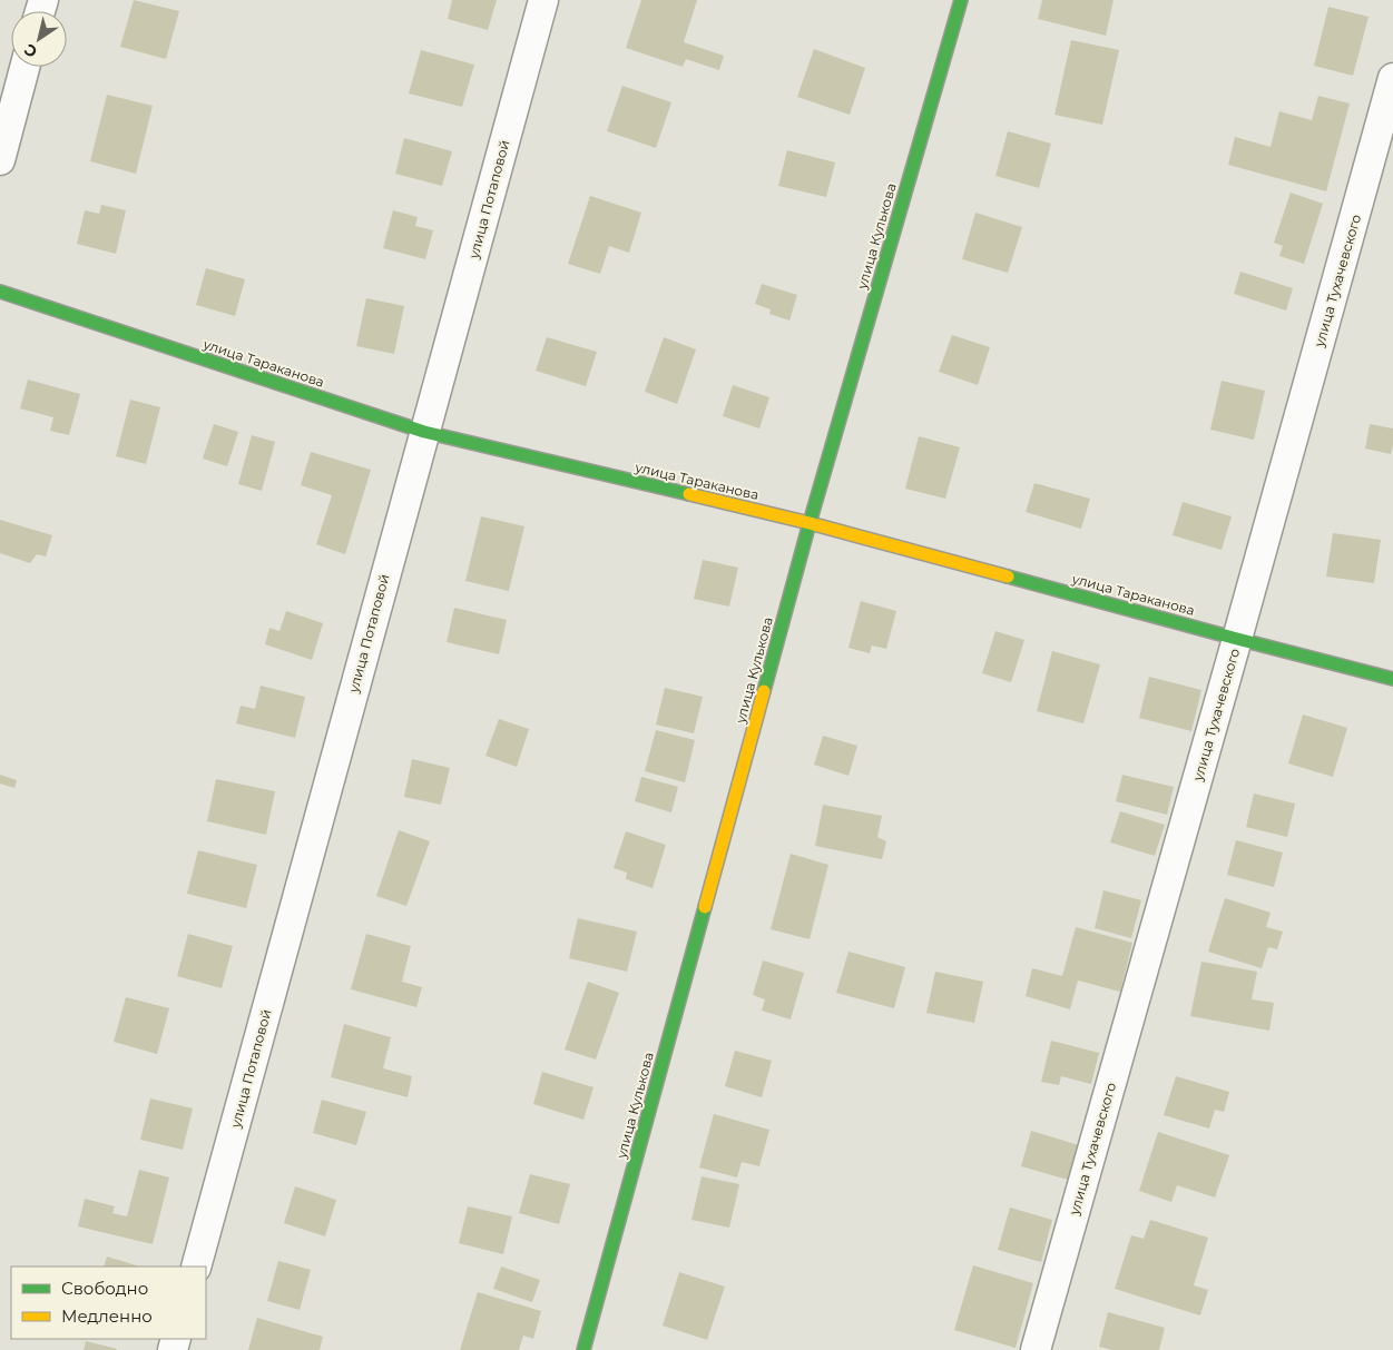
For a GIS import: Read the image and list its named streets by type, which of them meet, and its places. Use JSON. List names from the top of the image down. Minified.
{"streets":{"street":["улица Потаповой","улица Кулькова","улица Тухачевского","улица Тараканова"]},"crossings":[["улица Потаповой","улица Тараканова"],["улица Кулькова","улица Тараканова"],["улица Тухачевского","улица Тараканова"]],"legend":["Свободно","Медленно"],"north":"bottom left"}
